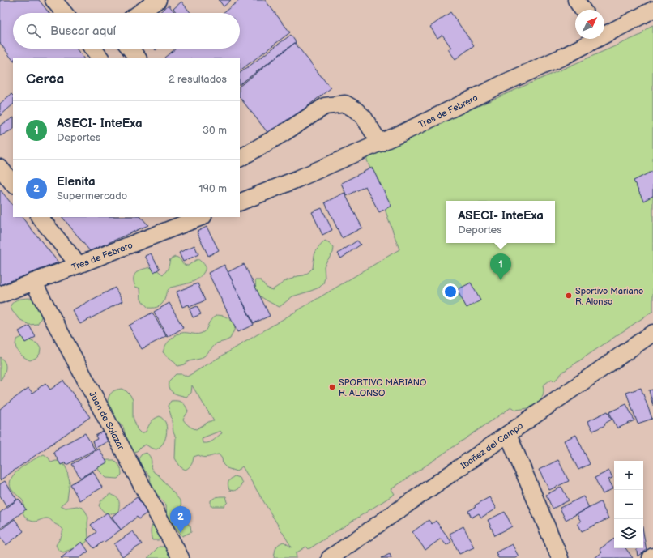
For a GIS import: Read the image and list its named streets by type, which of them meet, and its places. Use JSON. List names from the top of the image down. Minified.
{"streets":{"street":["Tres de Febrero","Juan de Salazar","Ibañez del Campo"]},"crossings":[["Tres de Febrero","Juan de Salazar"]],"places":["Sportivo Mariano R. Alonso","SPORTIVO MARIANO R. ALONSO"],"north":"top right","page":{"search":"Buscar aquí","heading":["Cerca","2 resultados"],"list":[{"mark":"1","name":"ASECI- InteExa","note":"Deportes","value":"30 m"},{"mark":"2","name":"Elenita","note":"Supermercado","value":"190 m"}],"popup":["ASECI- InteExa","Deportes"],"pins":["1","2"],"map_buttons":["+","−"]}}
